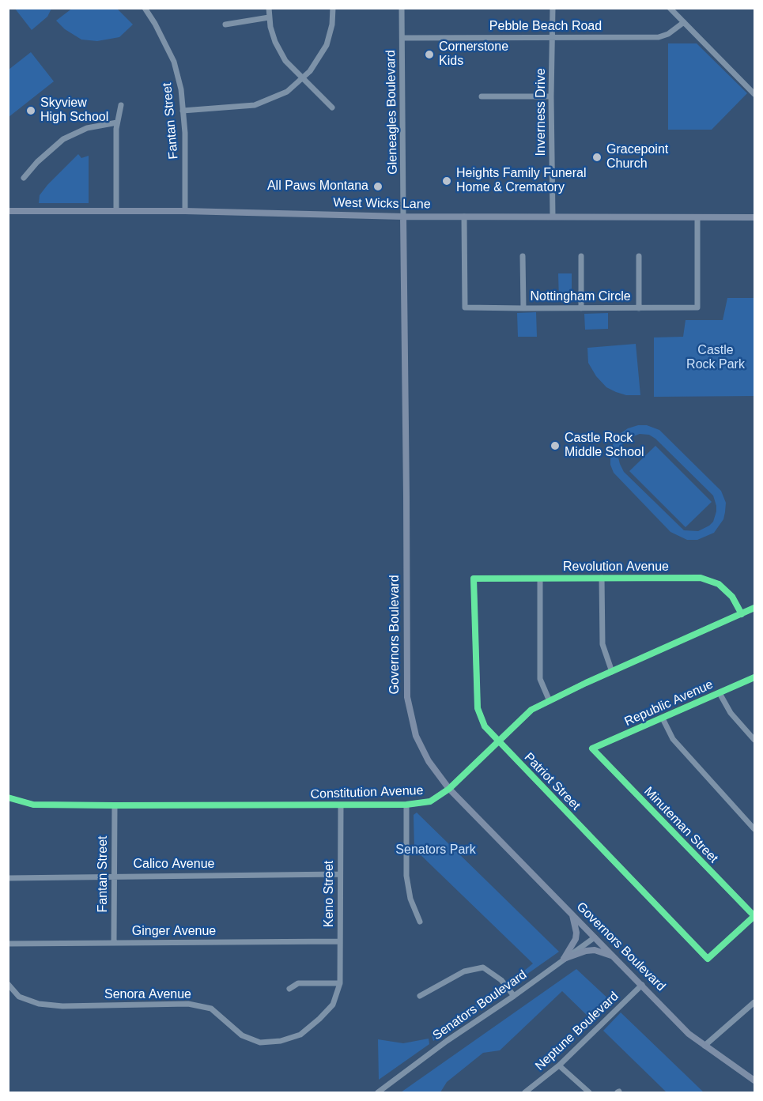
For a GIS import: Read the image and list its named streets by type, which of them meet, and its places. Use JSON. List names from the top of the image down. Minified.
{"streets":{"main road":["West Wicks Lane","Governors Boulevard"],"street":["Pebble Beach Road","Gleneagles Boulevard","Inverness Drive","Fantan Street","Nottingham Circle","Revolution Avenue","Republic Avenue","Patriot Street","Constitution Avenue","Minuteman Street","Calico Avenue","Keno Street","Ginger Avenue","Senora Avenue","Senators Boulevard","Neptune Boulevard"]},"crossings":[["Pebble Beach Road","Gleneagles Boulevard"],["Pebble Beach Road","Inverness Drive"],["Gleneagles Boulevard","West Wicks Lane"],["Gleneagles Boulevard","Governors Boulevard"],["Inverness Drive","West Wicks Lane"],["Fantan Street","West Wicks Lane"],["Fantan Street","Constitution Avenue"],["Fantan Street","Calico Avenue"],["Fantan Street","Ginger Avenue"],["West Wicks Lane","Nottingham Circle"],["West Wicks Lane","Governors Boulevard"],["Revolution Avenue","Patriot Street"],["Revolution Avenue","Constitution Avenue"],["Governors Boulevard","Constitution Avenue"],["Governors Boulevard","Senators Boulevard"],["Governors Boulevard","Neptune Boulevard"],["Republic Avenue","Minuteman Street"],["Patriot Street","Constitution Avenue"],["Patriot Street","Minuteman Street"],["Constitution Avenue","Keno Street"],["Calico Avenue","Keno Street"],["Keno Street","Ginger Avenue"],["Keno Street","Senora Avenue"]],"parks":["Castle Rock Park","Senators Park"],"places":["Cornerstone Kids","Skyview High School","Gracepoint Church","Heights Family Funeral Home & Crematory","All Paws Montana","Castle Rock Middle School"]}
